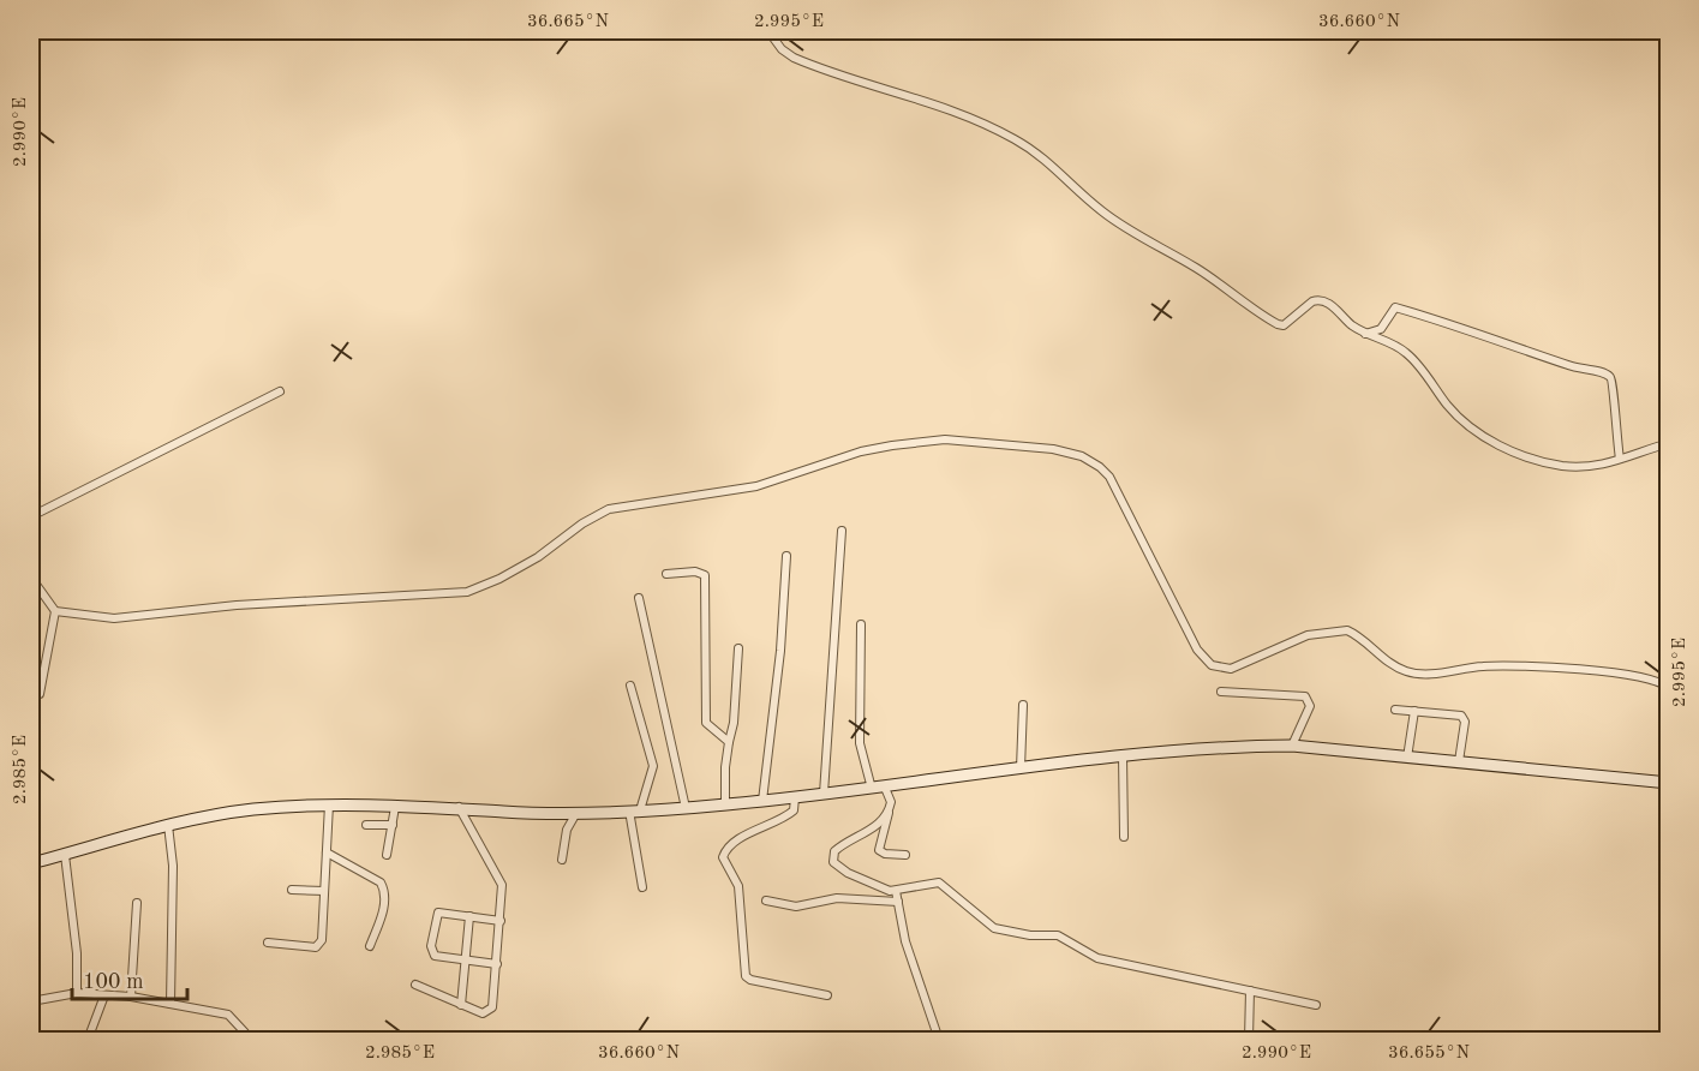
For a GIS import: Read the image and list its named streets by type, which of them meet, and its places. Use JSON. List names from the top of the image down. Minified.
{"scale_bar":"100 m","coordinates":["36.665°N","2.995°E","36.660°N","2.990°E","2.985°E","36.655°N"]}
